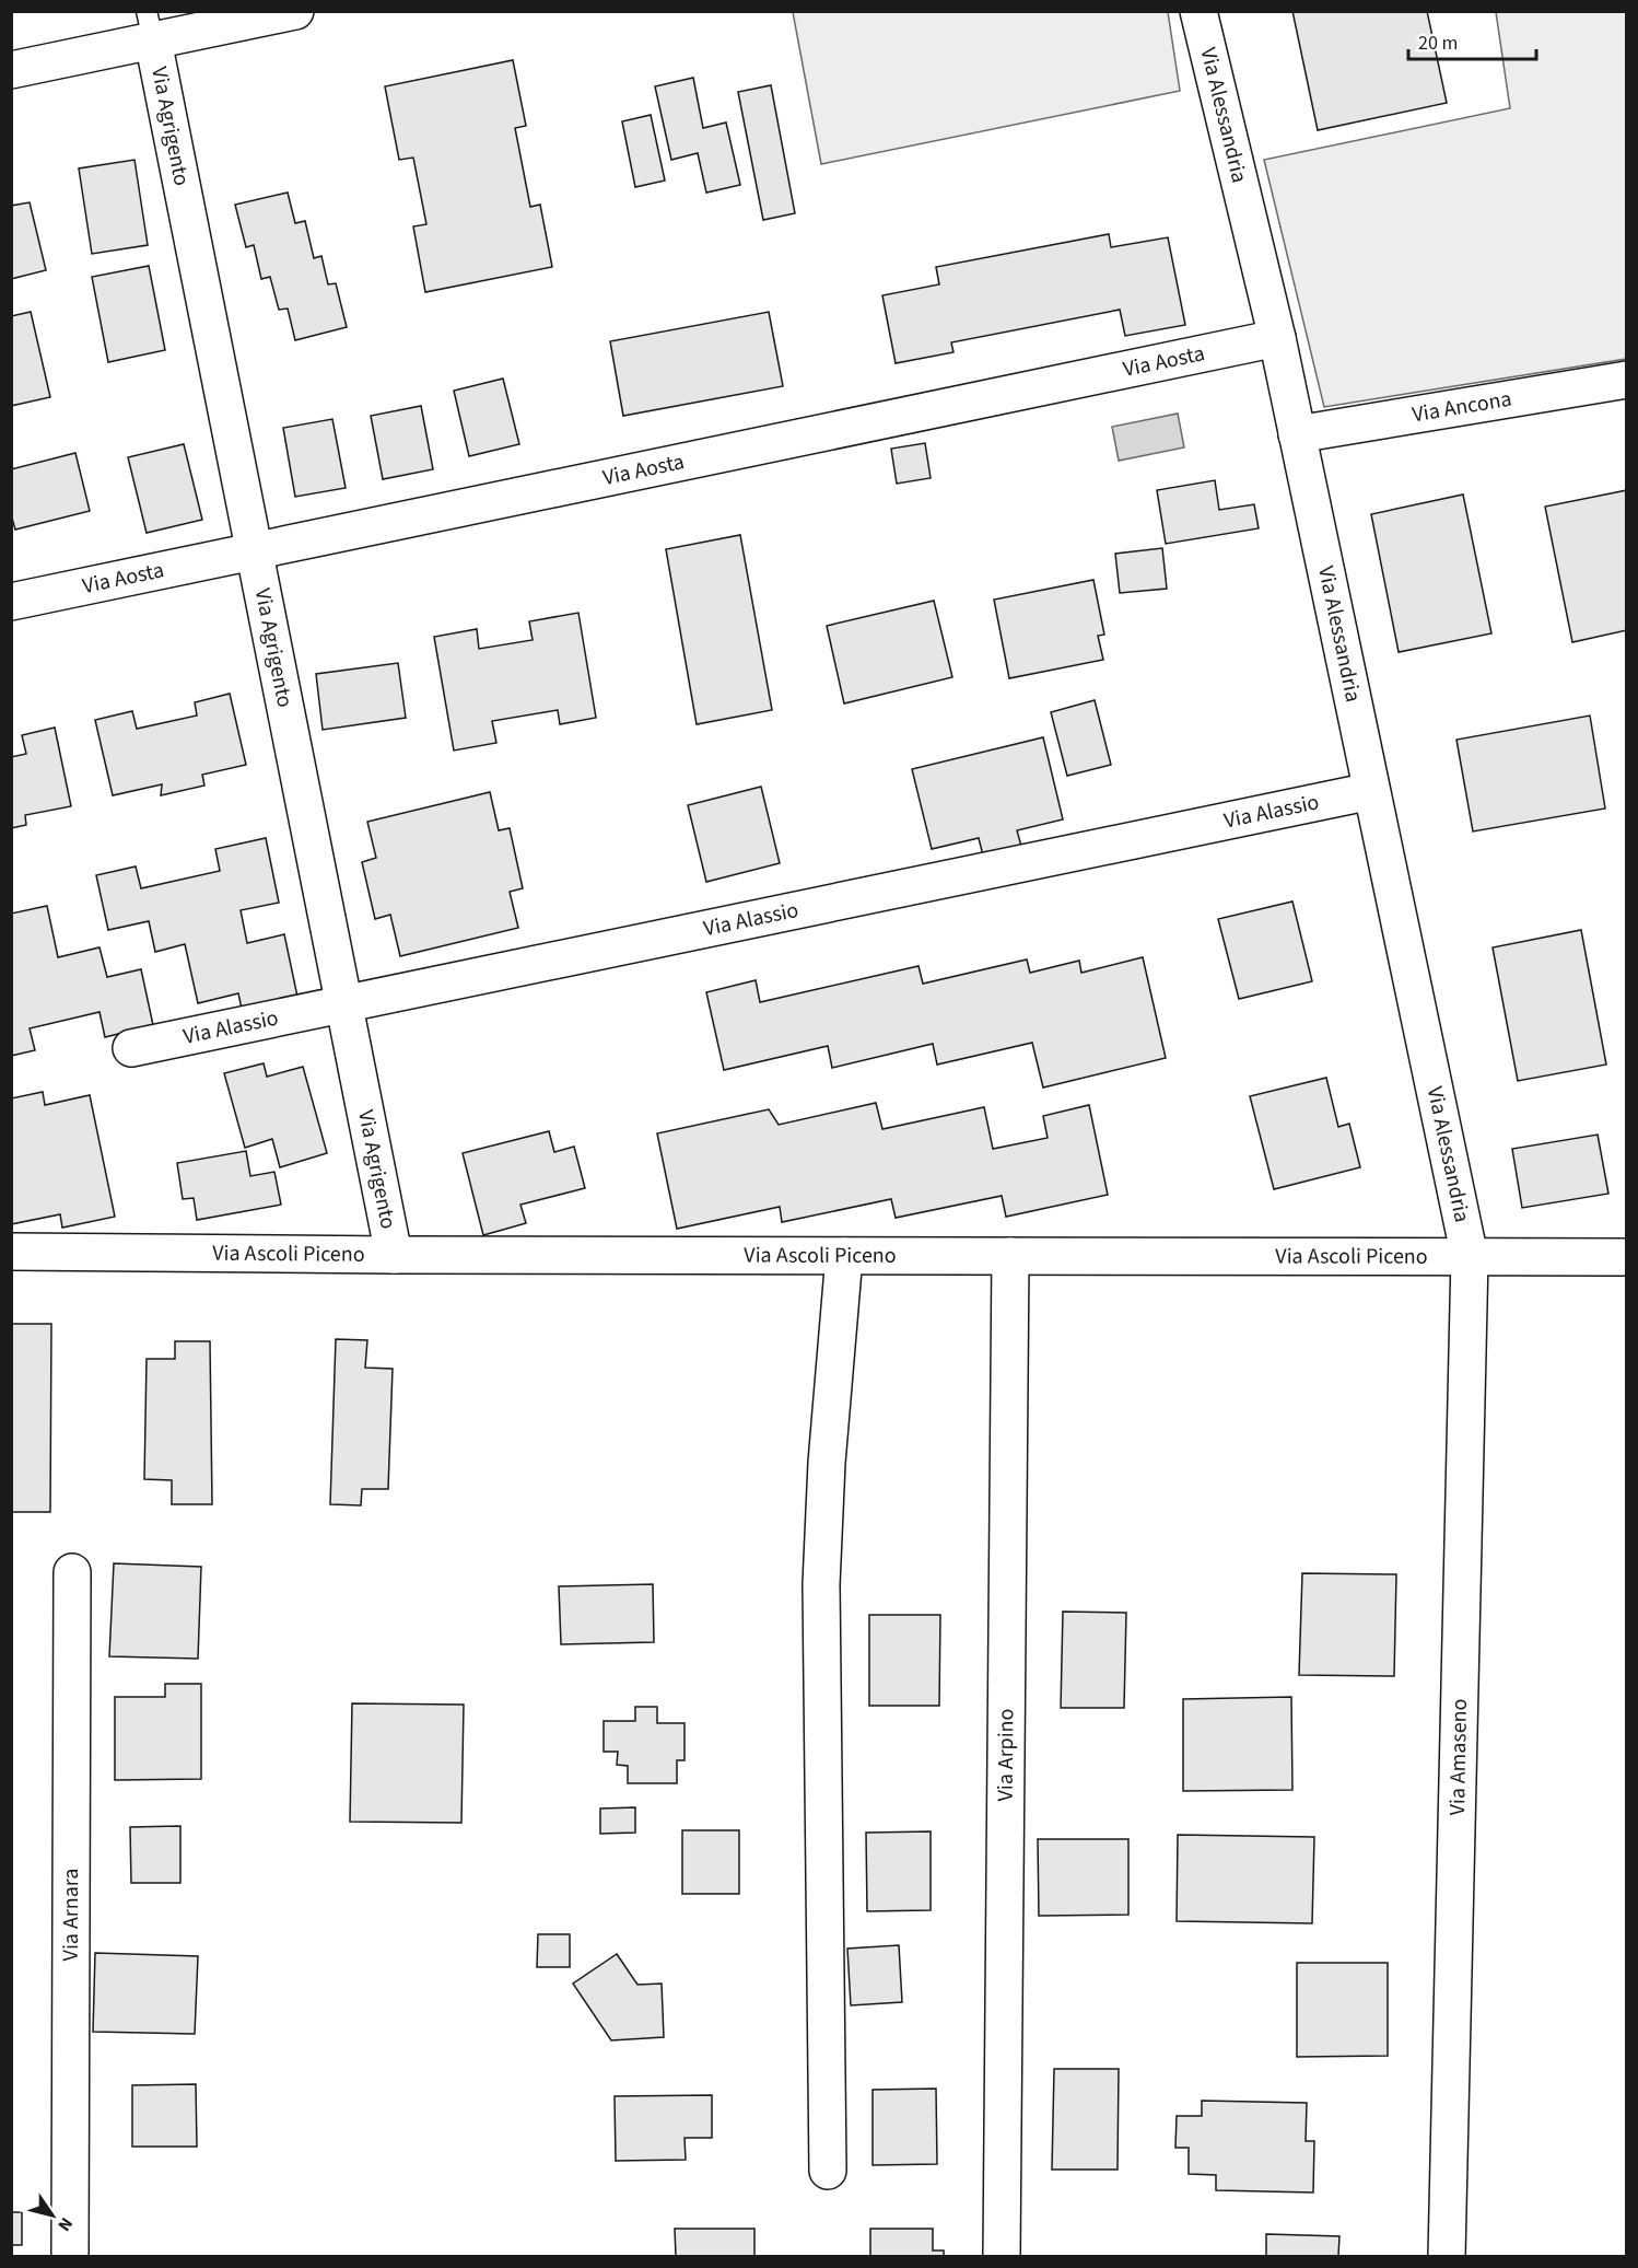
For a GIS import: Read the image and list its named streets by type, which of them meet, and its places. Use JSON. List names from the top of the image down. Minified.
{"streets":{"street":["Via Alessandria","Via Agrigento","Via Aosta","Via Ancona","Via Alassio","Via Ascoli Piceno","Via Arpino","Via Amaseno","Via Arnara"]},"crossings":[["Via Alessandria","Via Aosta"],["Via Alessandria","Via Ancona"],["Via Alessandria","Via Alassio"],["Via Alessandria","Via Ascoli Piceno"],["Via Alessandria","Via Amaseno"],["Via Agrigento","Via Aosta"],["Via Agrigento","Via Alassio"],["Via Agrigento","Via Ascoli Piceno"],["Via Ascoli Piceno","Via Arpino"],["Via Ascoli Piceno","Via Amaseno"]],"scale_bar":"20 m","north":"bottom right"}
